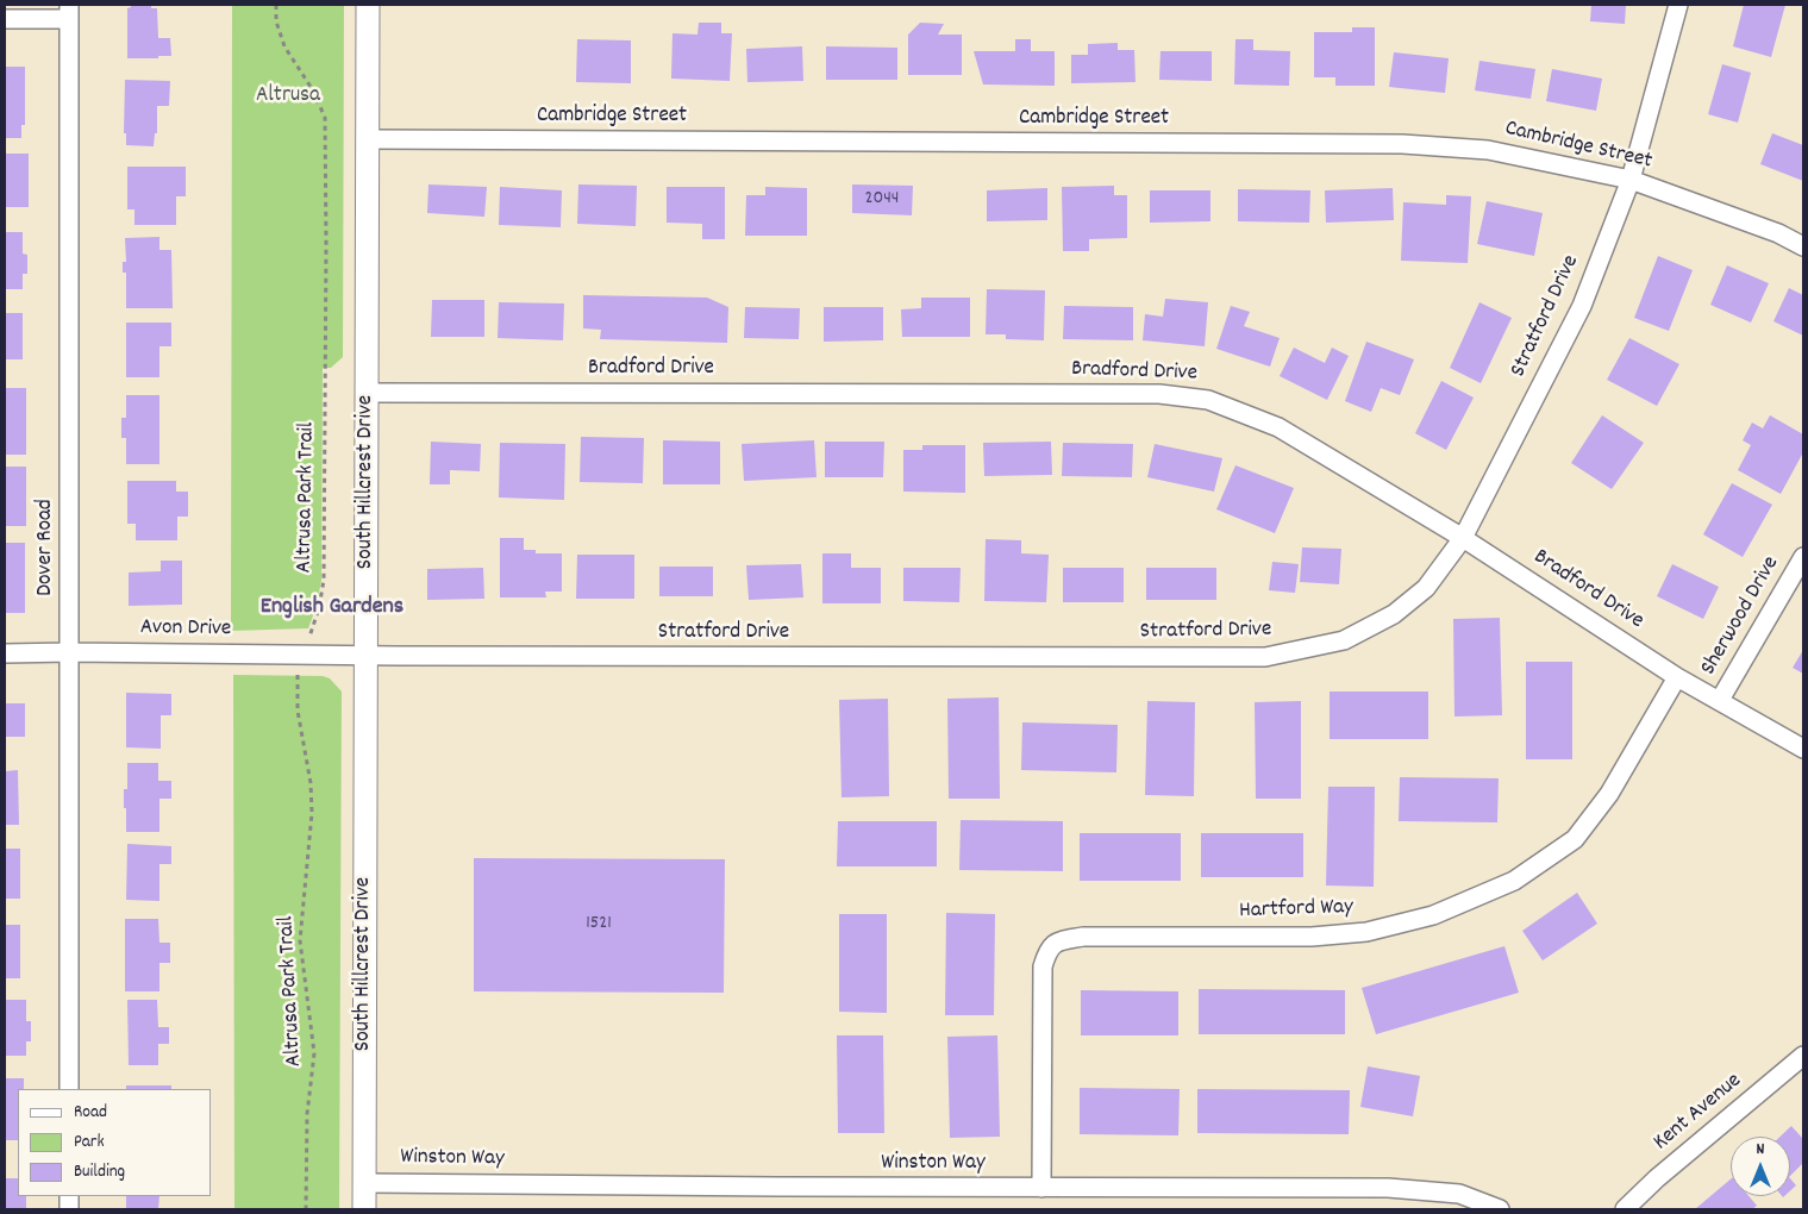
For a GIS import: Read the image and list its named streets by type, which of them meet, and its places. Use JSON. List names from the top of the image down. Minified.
{"streets":{"street":["Cambridge Street","Stratford Drive","Bradford Drive","South Hillcrest Drive","Dover Road","Sherwood Drive","Avon Drive","Hartford Way","Kent Avenue","Winston Way"],"path":["Altrusa Park Trail"]},"crossings":[["Cambridge Street","Stratford Drive"],["Cambridge Street","South Hillcrest Drive"],["Stratford Drive","Bradford Drive"],["Stratford Drive","South Hillcrest Drive"],["Stratford Drive","Avon Drive"],["Bradford Drive","South Hillcrest Drive"],["Bradford Drive","Sherwood Drive"],["Bradford Drive","Hartford Way"],["South Hillcrest Drive","Avon Drive"],["South Hillcrest Drive","Winston Way"],["Altrusa Park Trail","Avon Drive"],["Dover Road","Avon Drive"],["Hartford Way","Winston Way"]],"districts":["English Gardens"],"parks":["Altrusa"],"house_numbers":["2044","1521"],"legend":["Road","Park","Building"],"north":"top"}
